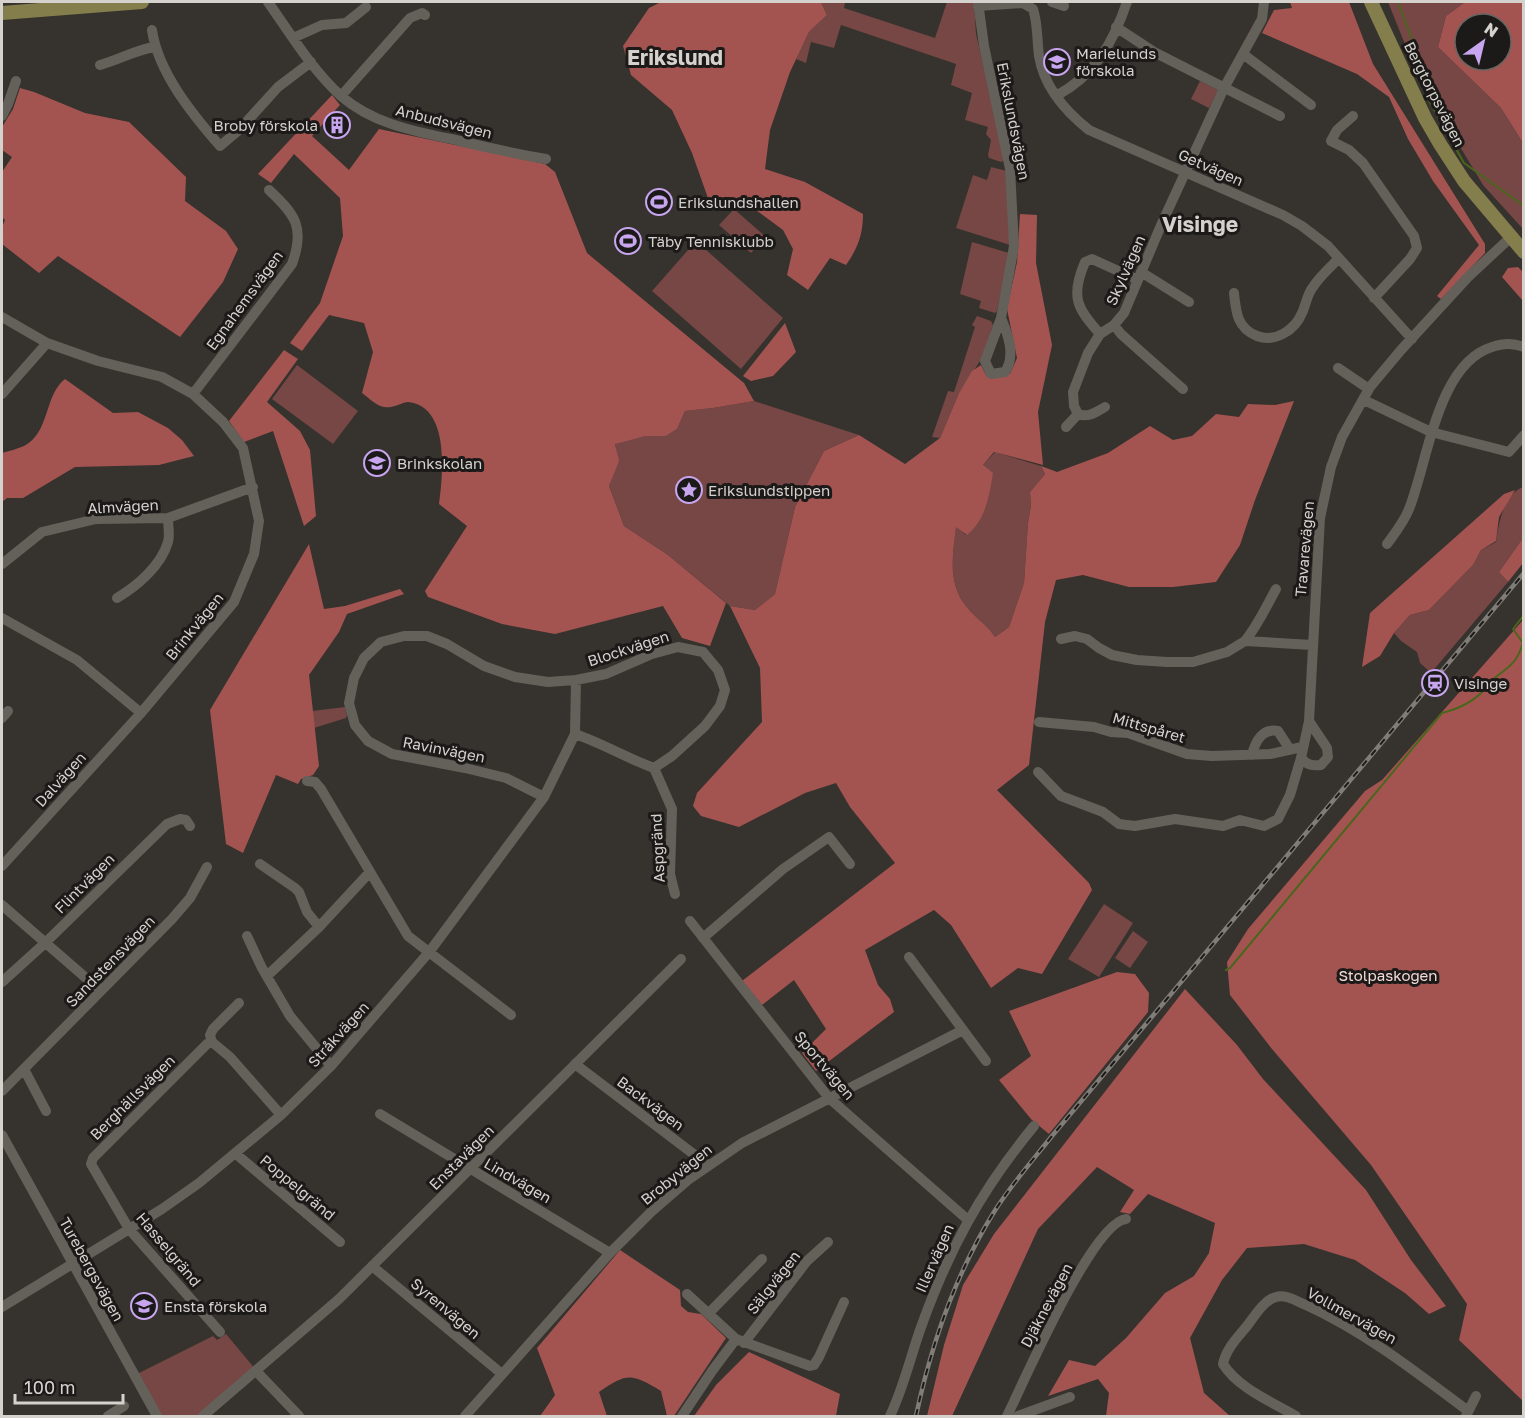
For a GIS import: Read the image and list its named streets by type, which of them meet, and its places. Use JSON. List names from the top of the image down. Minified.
{"streets":{"main road":["Bergtorpsvägen"],"street":["Anbudsvägen","Erikslundsvägen","Getvägen","Skylvägen","Egnahemsvägen","Almvägen","Travarevägen","Brinkvägen","Blockvägen","Mittspåret","Ravinvägen","Dalvägen","Aspgränd","Flintvägen","Sandstensvägen","Stråkvägen","Sportvägen","Berghällsvägen","Backvägen","Enstavägen","Brobyvägen","Lindvägen","Poppelgränd","Hasselgränd","Illervägen","Turebergsvägen","Sälgvägen","Djäknevägen","Syrenvägen","Vollmervägen"]},"crossings":[["Bergtorpsvägen","Travarevägen"],["Erikslundsvägen","Getvägen"],["Getvägen","Skylvägen"],["Getvägen","Travarevägen"],["Egnahemsvägen","Brinkvägen"],["Almvägen","Brinkvägen"],["Travarevägen","Mittspåret"],["Brinkvägen","Dalvägen"],["Blockvägen","Ravinvägen"],["Blockvägen","Aspgränd"],["Blockvägen","Stråkvägen"],["Ravinvägen","Stråkvägen"],["Stråkvägen","Poppelgränd"],["Stråkvägen","Hasselgränd"],["Stråkvägen","Turebergsvägen"],["Sportvägen","Brobyvägen"],["Sportvägen","Illervägen"],["Berghällsvägen","Hasselgränd"],["Backvägen","Enstavägen"],["Backvägen","Brobyvägen"],["Enstavägen","Lindvägen"],["Enstavägen","Syrenvägen"],["Brobyvägen","Lindvägen"],["Brobyvägen","Syrenvägen"]],"districts":["Erikslund","Visinge"],"parks":["Stolpaskogen"],"places":{"school or university":["Marielunds förskola","Brinkskolan","Ensta förskola"],"building":["Broby förskola"],"sports":["Erikslundshallen","Täby Tennisklubb"],"place":["Erikslundstippen"],"station":["Visinge"]},"scale_bar":"100 m","north":"top right"}
